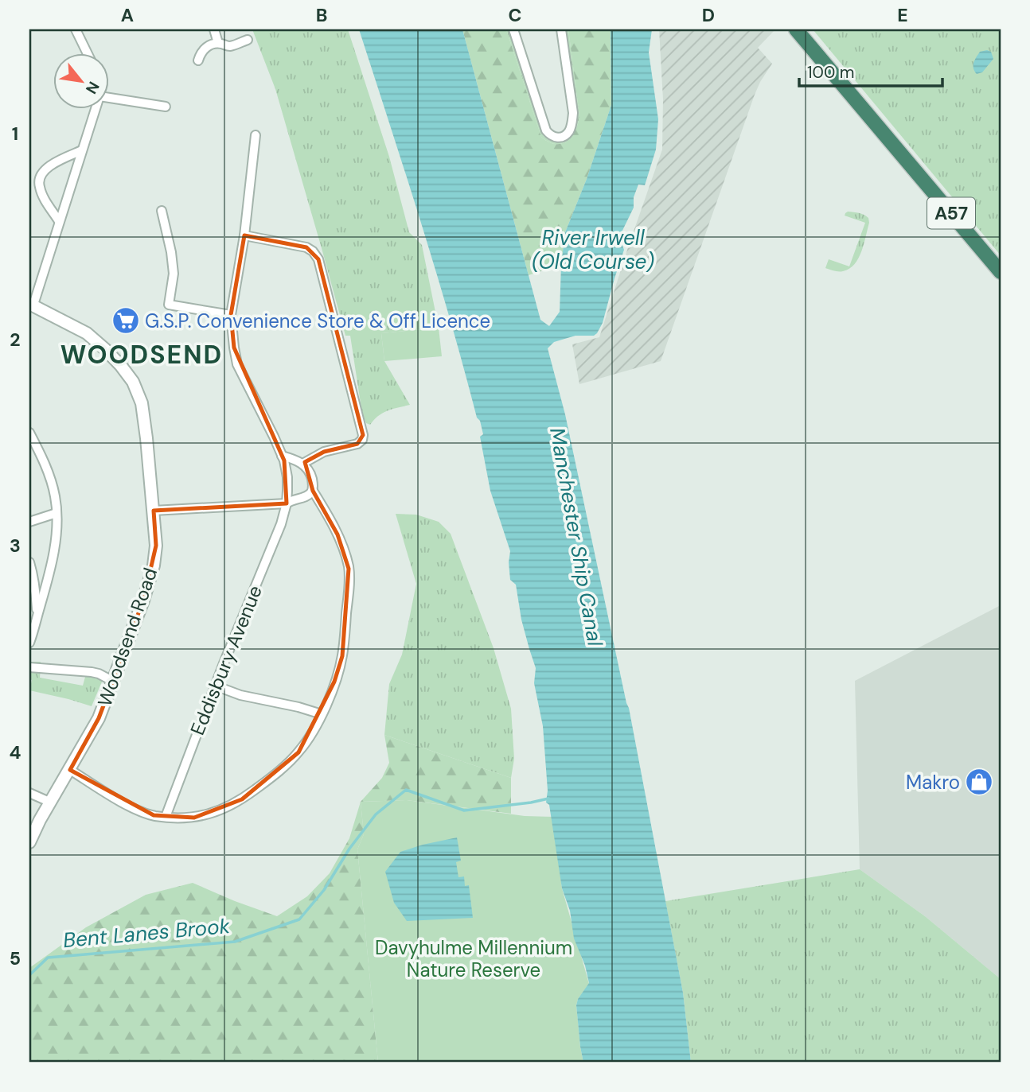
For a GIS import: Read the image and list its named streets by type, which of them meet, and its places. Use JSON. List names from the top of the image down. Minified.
{"streets":{"highway":["A57"],"street":["Woodsend Road","Eddisbury Avenue"]},"districts":["WOODSEND"],"water":["River Irwell (Old Course)","Manchester Ship Canal","Bent Lanes Brook"],"parks":["Davyhulme Millennium Nature Reserve"],"places":{"supermarket":["G.S.P. Convenience Store & Off Licence"],"shop":["Makro"]},"scale_bar":"100 m","north":"bottom right","grid":{"columns":["A","B","C","D","E"],"rows":["1","2","3","4","5"]}}
